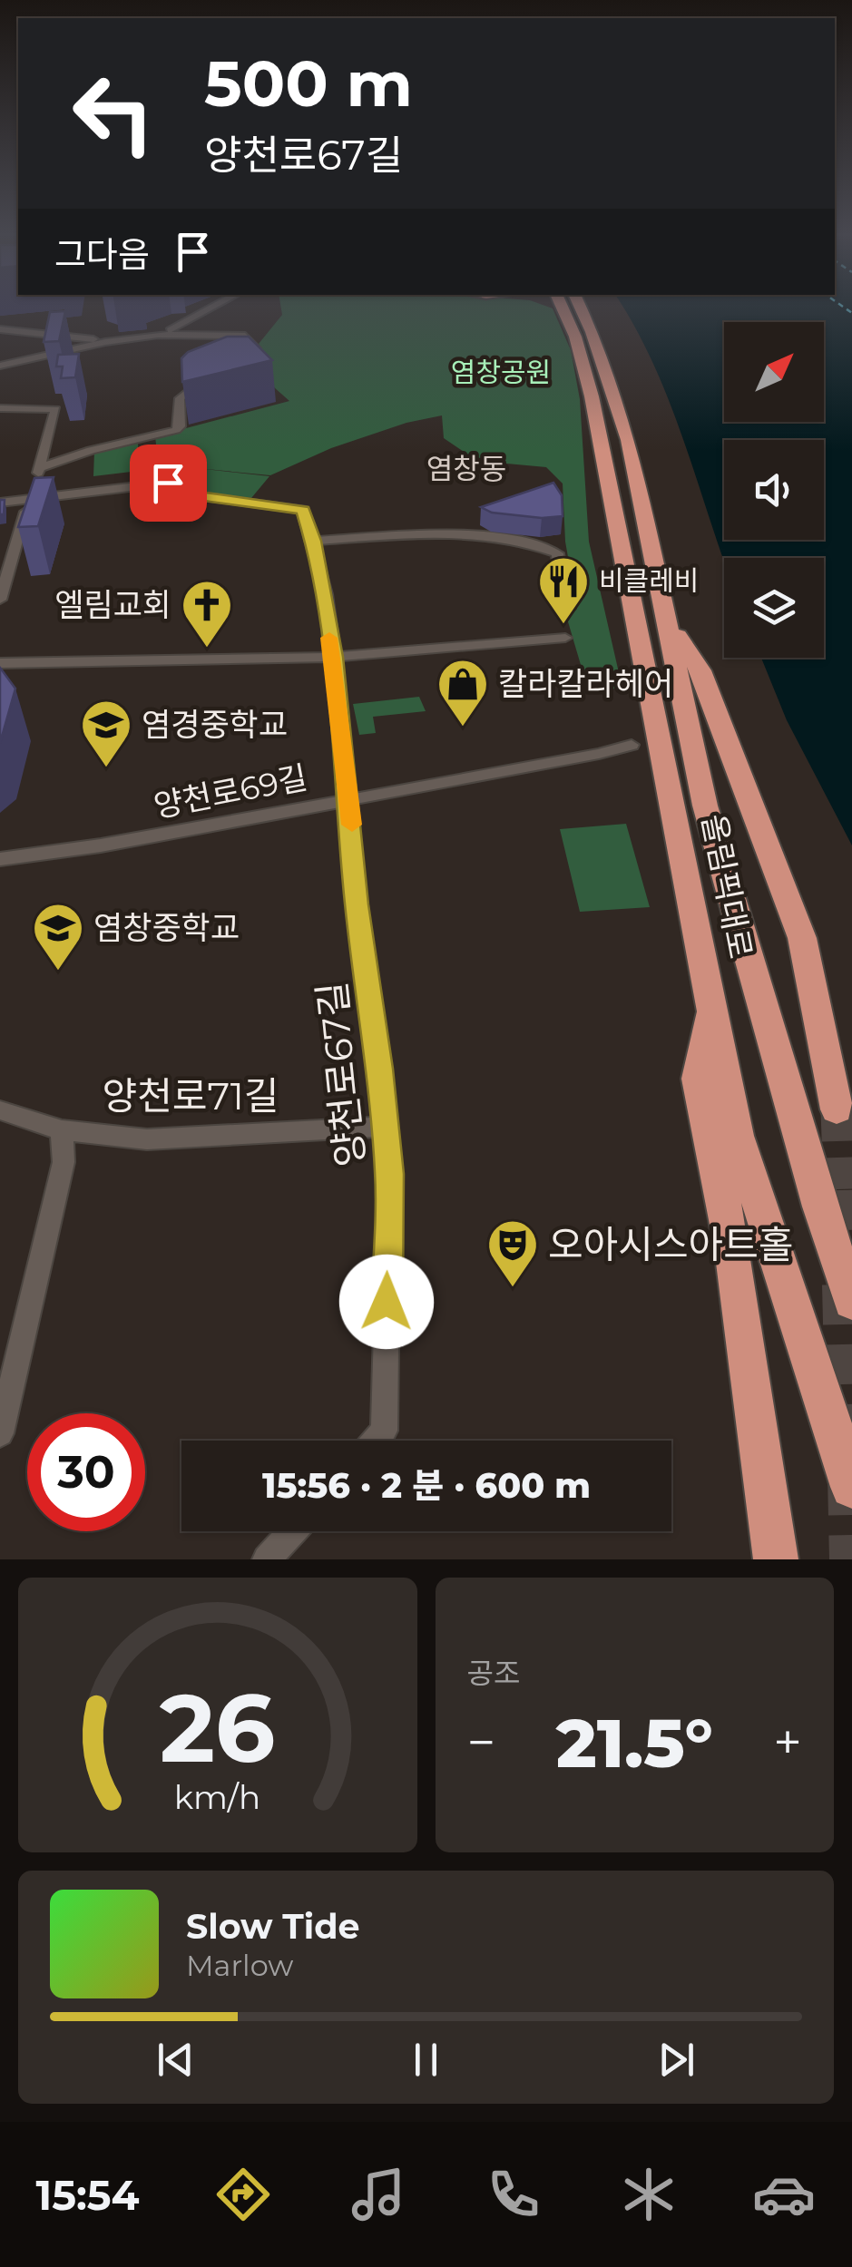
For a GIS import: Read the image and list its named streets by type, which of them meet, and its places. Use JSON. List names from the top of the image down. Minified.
{"streets":{"highway":["올림픽대로"],"street":["양천로69길","양천로67길","양천로71길"]},"crossings":[["양천로69길","양천로67길"],["양천로67길","양천로71길"]],"districts":["염창동"],"parks":["염창공원"],"places":{"restaurant":["비클레비"],"church":["엘림교회"],"shop":["칼라칼라헤어"],"school or university":["염경중학교","염창중학교"],"theatre":["오아시스아트홀"]},"north":"top right","page":{"turn":["500 m","양천로67길"],"then":"그다음","limit":"30","trip":"15:56 · 2 분 · 600 m","tile":"공조","heat":["−","21.5°","+"],"song":["Slow Tide","Marlow"],"tabs":"15:54","gauge":["26","km/h"]}}
